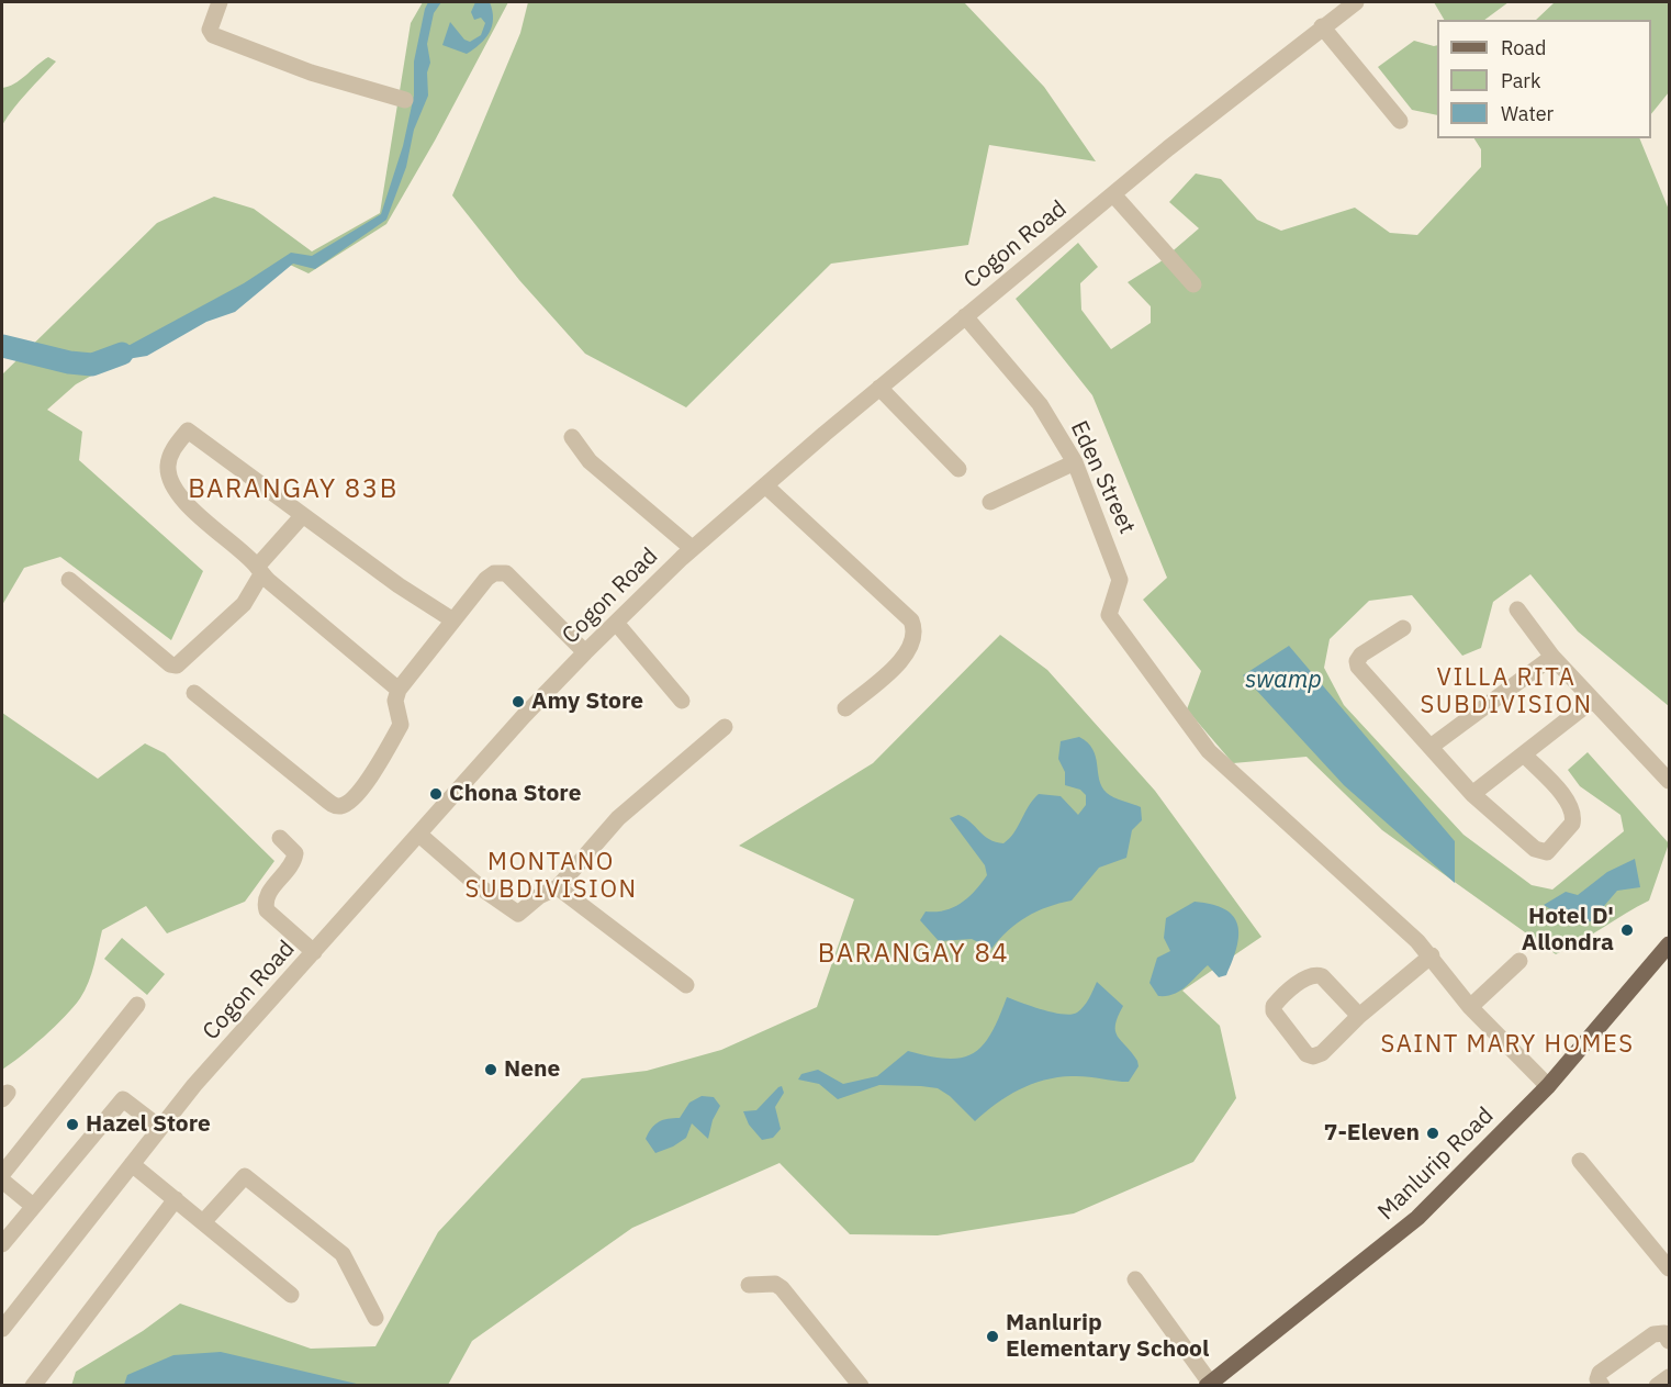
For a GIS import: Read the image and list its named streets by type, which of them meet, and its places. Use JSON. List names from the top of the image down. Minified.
{"streets":{"main road":["Manlurip Road"],"street":["Cogon Road","Eden Street"]},"crossings":[["Cogon Road","Eden Street"]],"districts":["BARANGAY 83B","VILLA RITA SUBDIVISION","MONTANO SUBDIVISION","BARANGAY 84","SAINT MARY HOMES"],"water":["swamp"],"places":["Amy Store","Chona Store","Hotel D' Allondra","Nene","Hazel Store","7-Eleven","Manlurip Elementary School"],"legend":["Road","Park","Water"]}
